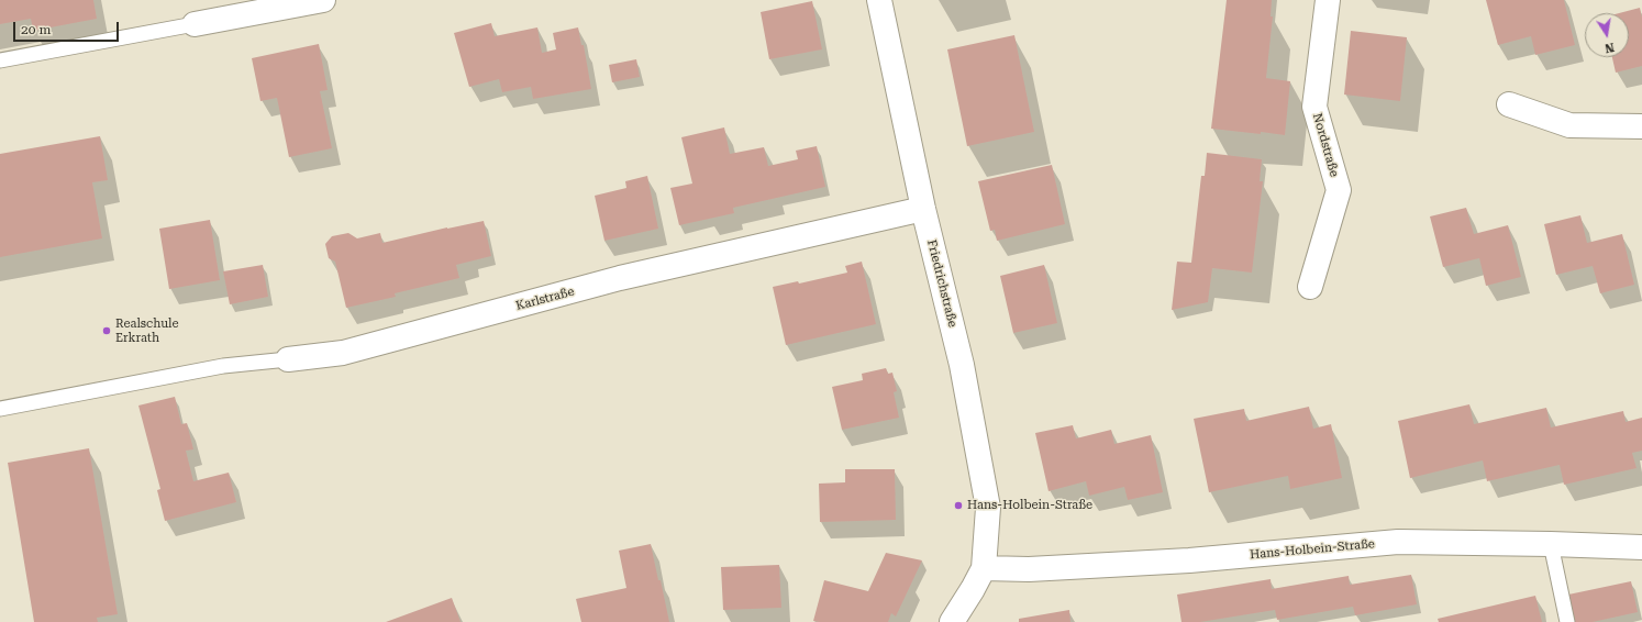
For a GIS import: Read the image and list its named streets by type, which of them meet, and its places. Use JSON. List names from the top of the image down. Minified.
{"streets":{"street":["Nordstraße","Friedrichstraße","Karlstraße","Hans-Holbein-Straße"]},"crossings":[["Friedrichstraße","Karlstraße"],["Friedrichstraße","Hans-Holbein-Straße"]],"places":["Realschule Erkrath","Hans-Holbein-Straße"],"scale_bar":"20 m","north":"bottom"}
